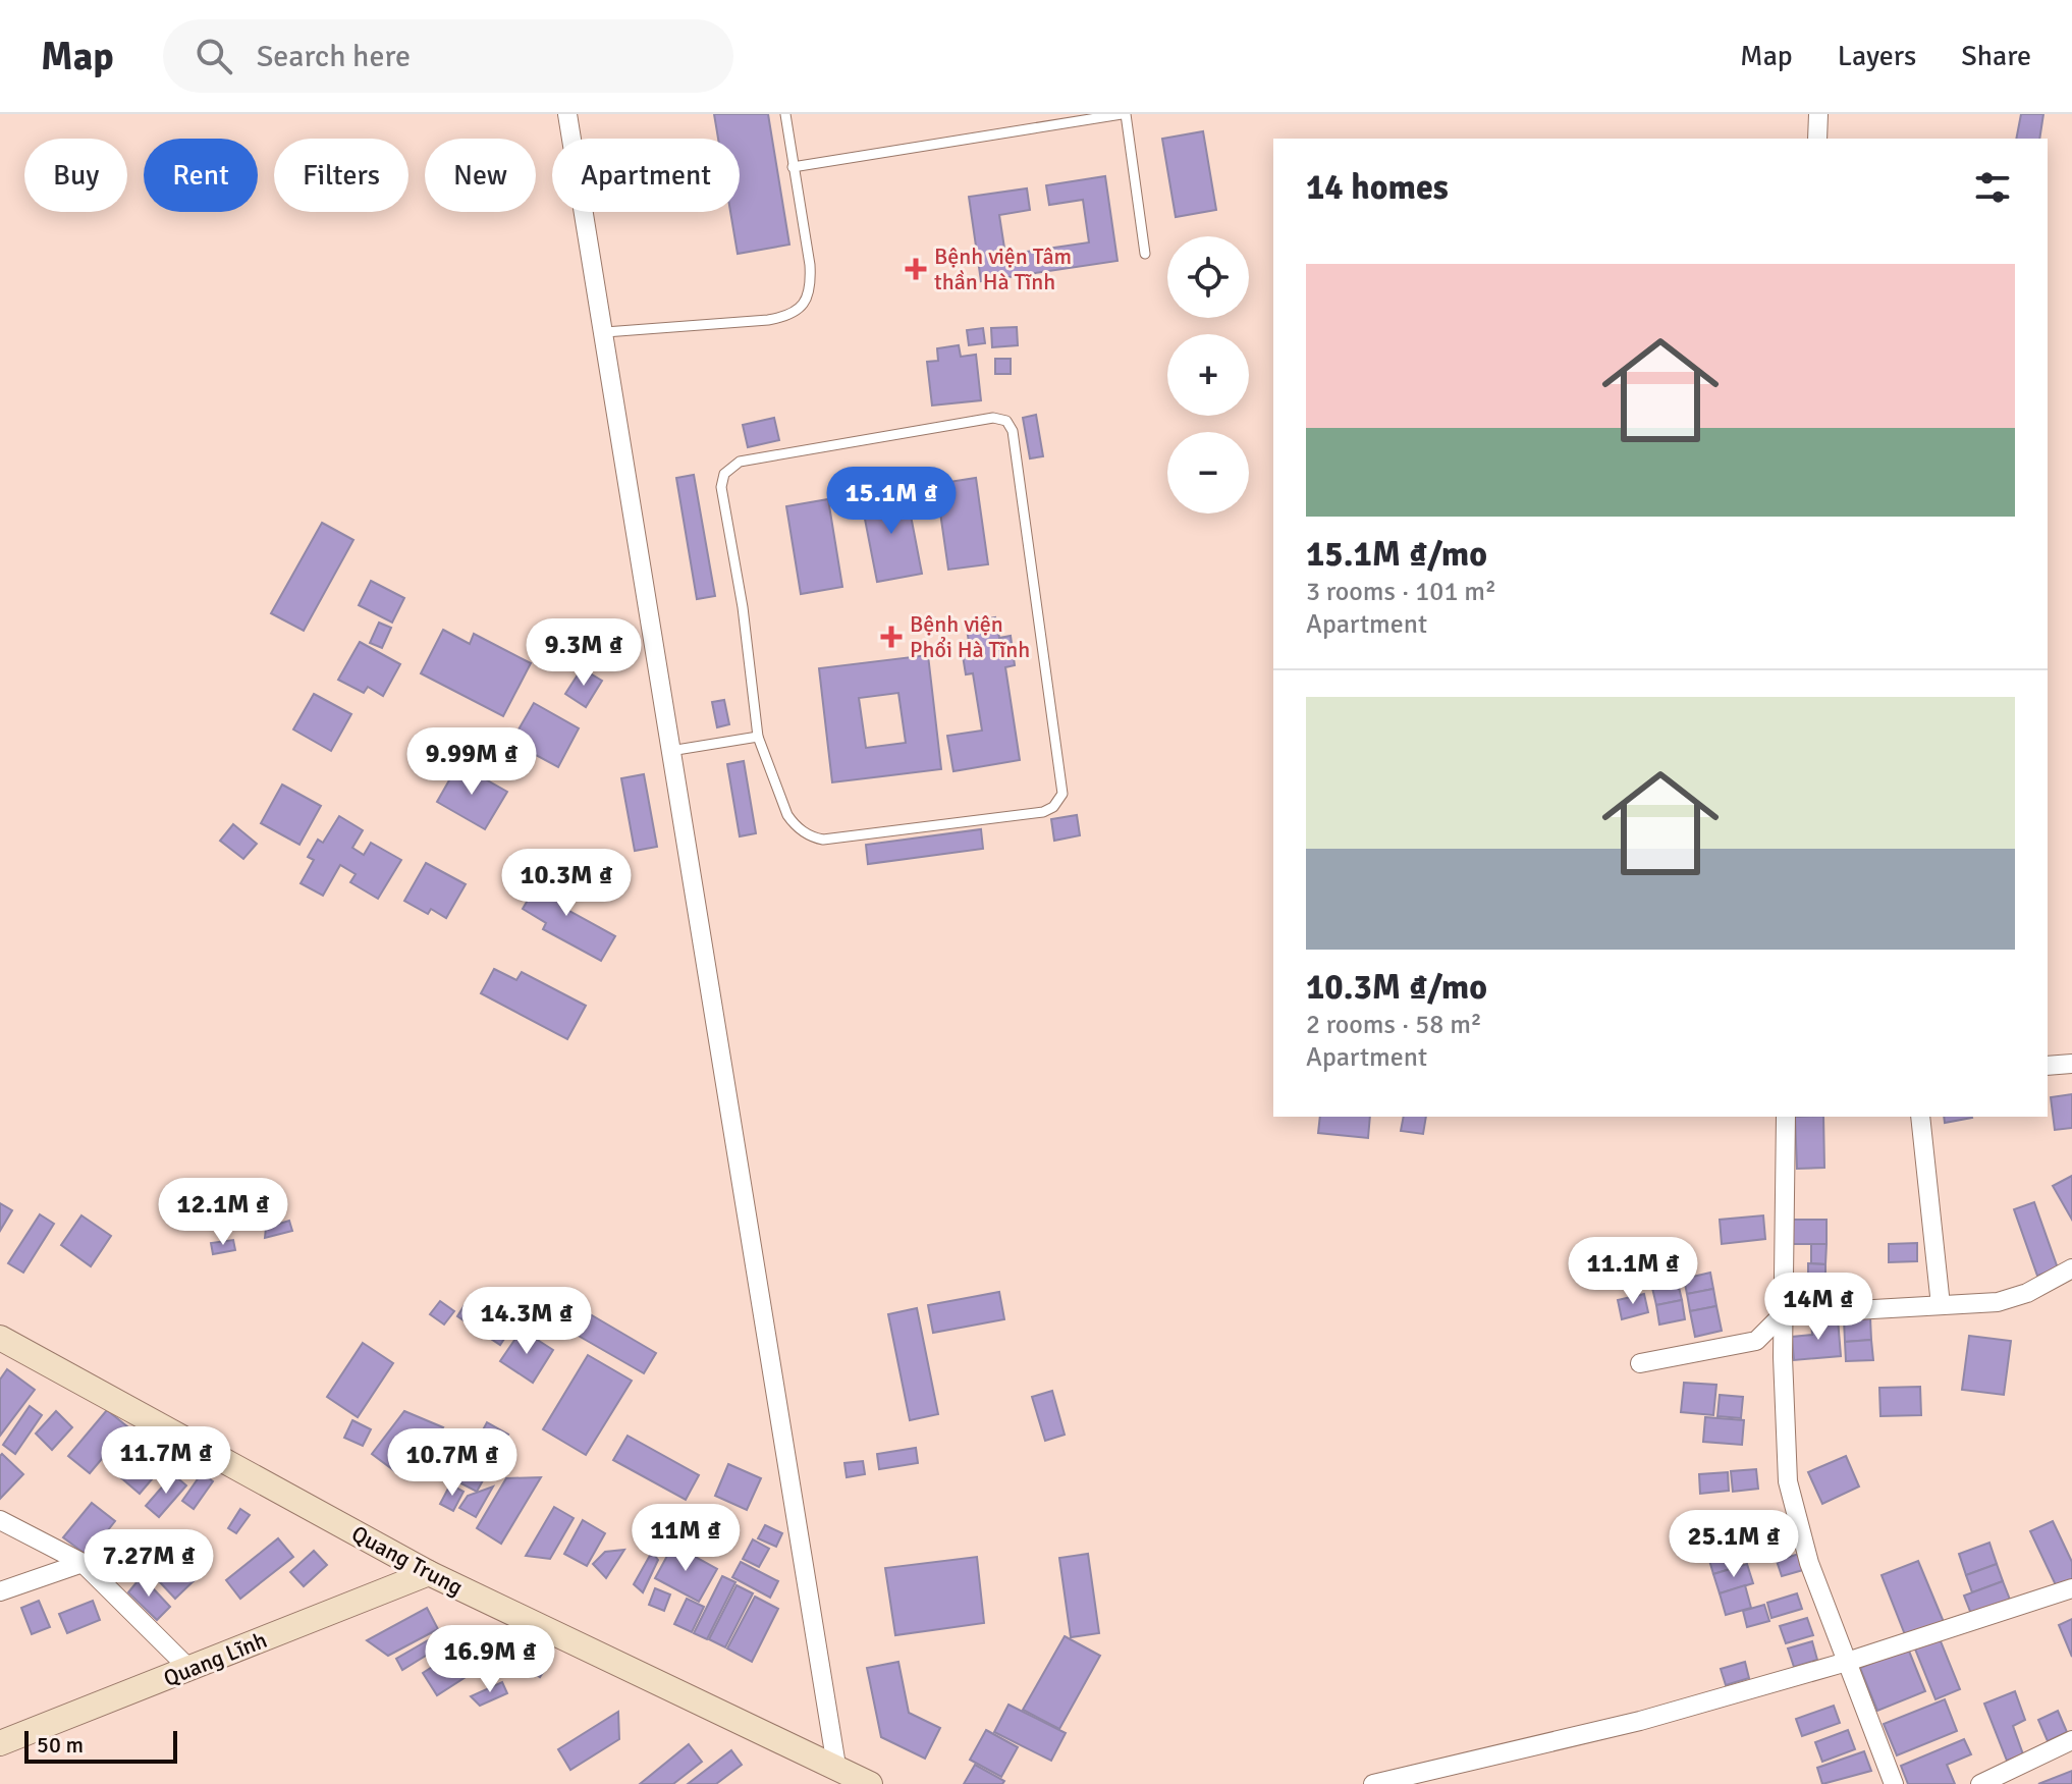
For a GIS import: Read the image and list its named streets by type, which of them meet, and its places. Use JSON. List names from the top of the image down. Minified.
{"streets":{"main road":["Quang Trung","Quang Lĩnh"]},"crossings":[["Quang Trung","Quang Lĩnh"]],"places":{"health":["Bệnh viện Tâm thần Hà Tĩnh","Bệnh viện Phổi Hà Tĩnh"]},"scale_bar":"50 m","page":{"header":"Map","search":"Search here","nav":["Map","Layers","Share"],"chip":["Buy","Rent","Filters","New","Apartment"],"heading":"14 homes","map_buttons":["+","−"],"list":[{"name":"15.1M ₫/mo","note":"3 rooms · 101 m² · Apartment"},{"name":"10.3M ₫/mo","note":"2 rooms · 58 m² · Apartment"}],"price":["15.1M ₫","9.3M ₫","9.99M ₫","10.3M ₫","12.1M ₫","11.1M ₫","14M ₫","14.3M ₫","11.7M ₫","10.7M ₫","11M ₫","25.1M ₫","7.27M ₫","16.9M ₫"],"scale":"50 m"}}
